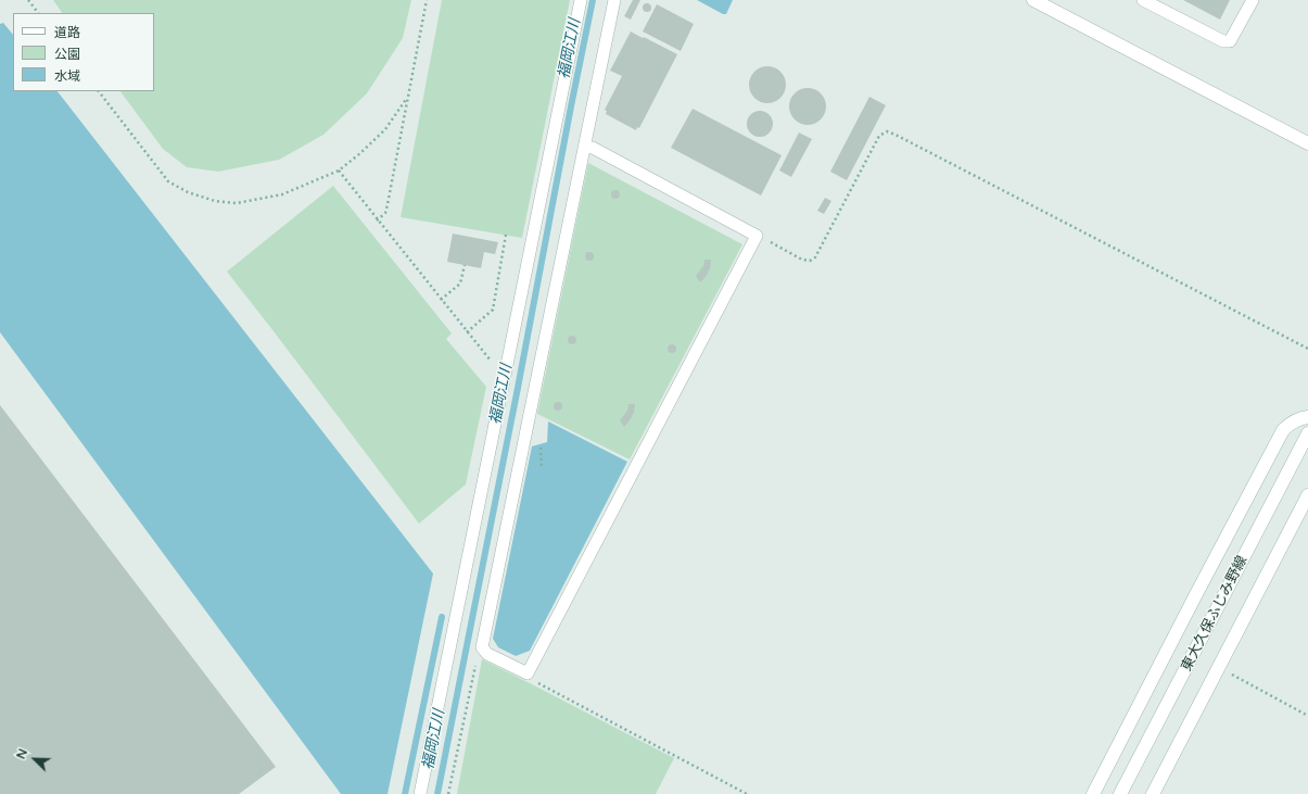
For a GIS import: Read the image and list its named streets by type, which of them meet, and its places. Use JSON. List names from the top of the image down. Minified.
{"streets":{"main road":["東大久保ふじみ野線"]},"water":["福岡江川"],"legend":["道路","公園","水域"],"north":"top left"}
